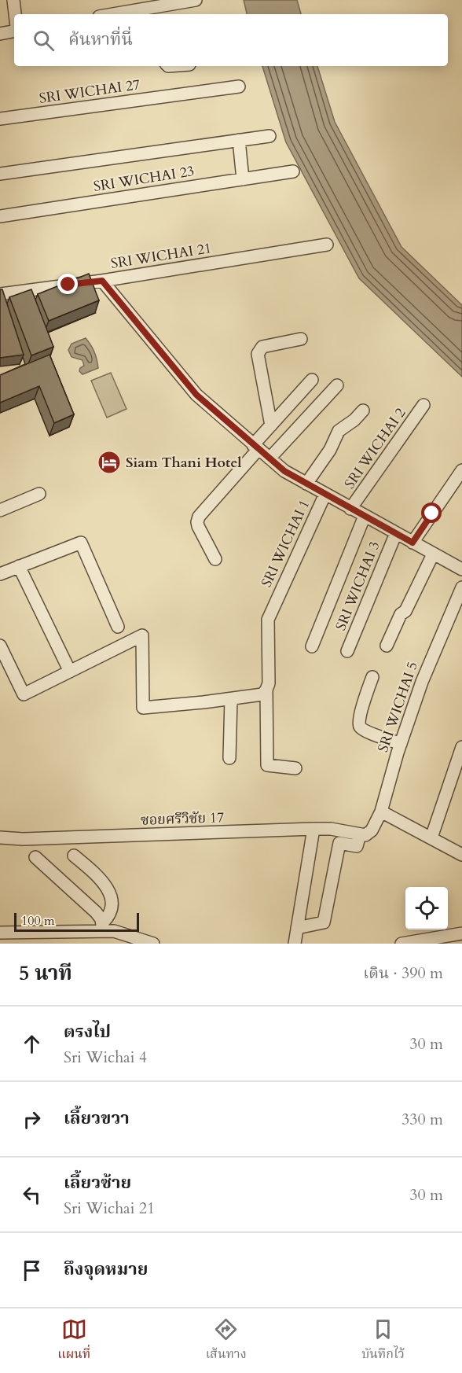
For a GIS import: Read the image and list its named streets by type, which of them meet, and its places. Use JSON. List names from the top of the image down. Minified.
{"streets":{"street":["SRI WICHAI 27","SRI WICHAI 23","SRI WICHAI 21","SRI WICHAI 2","SRI WICHAI 1","SRI WICHAI 3","SRI WICHAI 5","ซอยศรีวิชัย 17"]},"crossings":[["SRI WICHAI 5","ซอยศรีวิชัย 17"]],"places":{"hotel":["Siam Thani Hotel"]},"scale_bar":"100 m","page":{"search":"ค้นหาที่นี่","scale":"100 m","heading":["5 นาที","เดิน · 390 m"],"list":[["ตรงไป","Sri Wichai 4","30 m"],["เลี้ยวขวา","330 m"],["เลี้ยวซ้าย","Sri Wichai 21","30 m"],"ถึงจุดหมาย"],"nav":["แผนที่","เส้นทาง","บันทึกไว้"]}}
